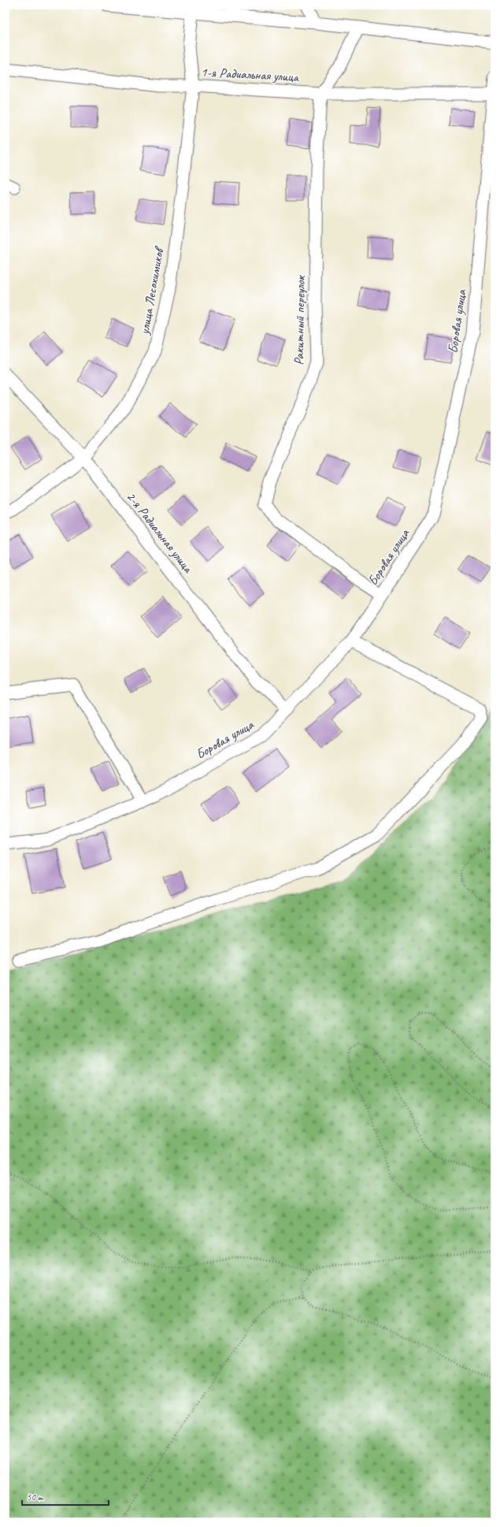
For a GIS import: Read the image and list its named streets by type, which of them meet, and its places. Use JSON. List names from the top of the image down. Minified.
{"streets":{"street":["1-я Радиальная улица","улица Лесохимиков","Ракитный переулок","Боровая улица","2-я Радиальная улица"]},"crossings":[["1-я Радиальная улица","улица Лесохимиков"],["1-я Радиальная улица","Ракитный переулок"],["1-я Радиальная улица","Боровая улица"],["улица Лесохимиков","2-я Радиальная улица"],["Ракитный переулок","Боровая улица"],["Боровая улица","2-я Радиальная улица"]],"scale_bar":"50 m"}
